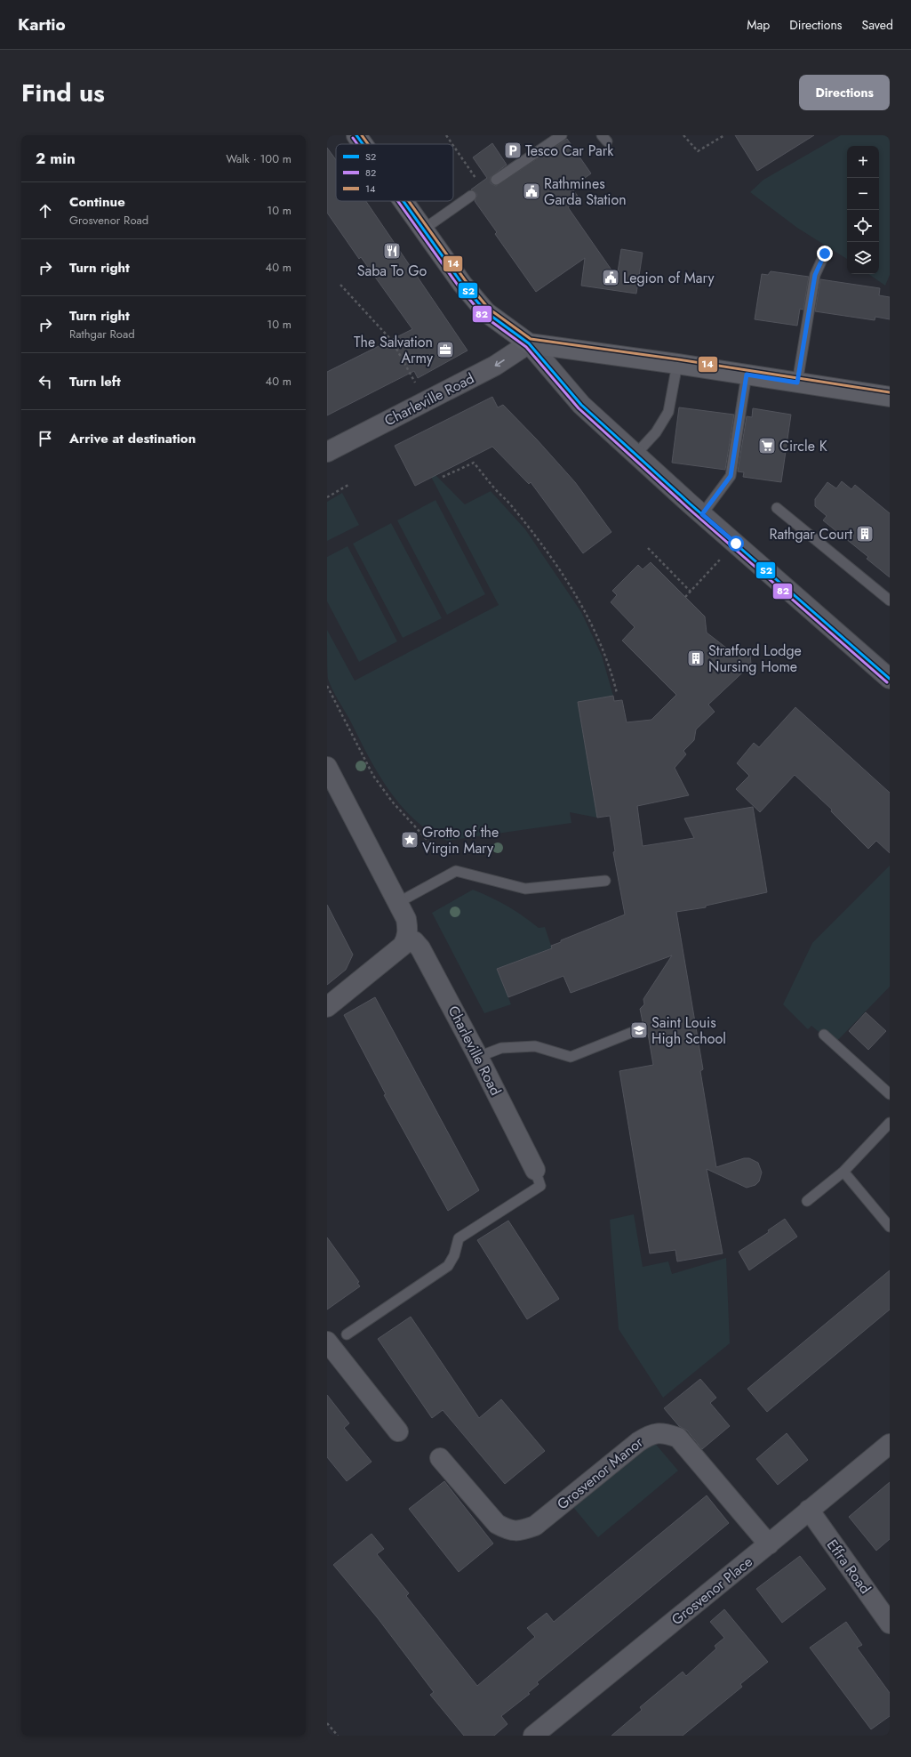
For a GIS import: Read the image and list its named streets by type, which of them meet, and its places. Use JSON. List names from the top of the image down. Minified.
{"streets":{"street":["Charleville Road","Grosvenor Manor","Effra Road","Grosvenor Place"]},"crossings":[["Grosvenor Manor","Grosvenor Place"],["Effra Road","Grosvenor Place"]],"one_way":["Charleville Road"],"places":{"parking":["Tesco Car Park"],"public building":["Rathmines Garda Station","Legion of Mary"],"restaurant":["Saba To Go"],"office":["The Salvation Army"],"supermarket":["Circle K"],"building":["Rathgar Court","Stratford Lodge Nursing Home"],"place":["Grotto of the Virgin Mary"],"school or university":["Saint Louis High School"]},"lines":["transit line S2","transit line 14","transit line 82"],"legend":["S2","82","14"],"page":{"header":"Kartio","nav":["Map","Directions","Saved"],"title":"Find us","buttons":"Directions","heading":["2 min","Walk · 100 m"],"map_buttons":["+","−"],"list":[["Continue","Grosvenor Road","10 m"],["Turn right","40 m"],["Turn right","Rathgar Road","10 m"],["Turn left","40 m"],"Arrive at destination"]}}
